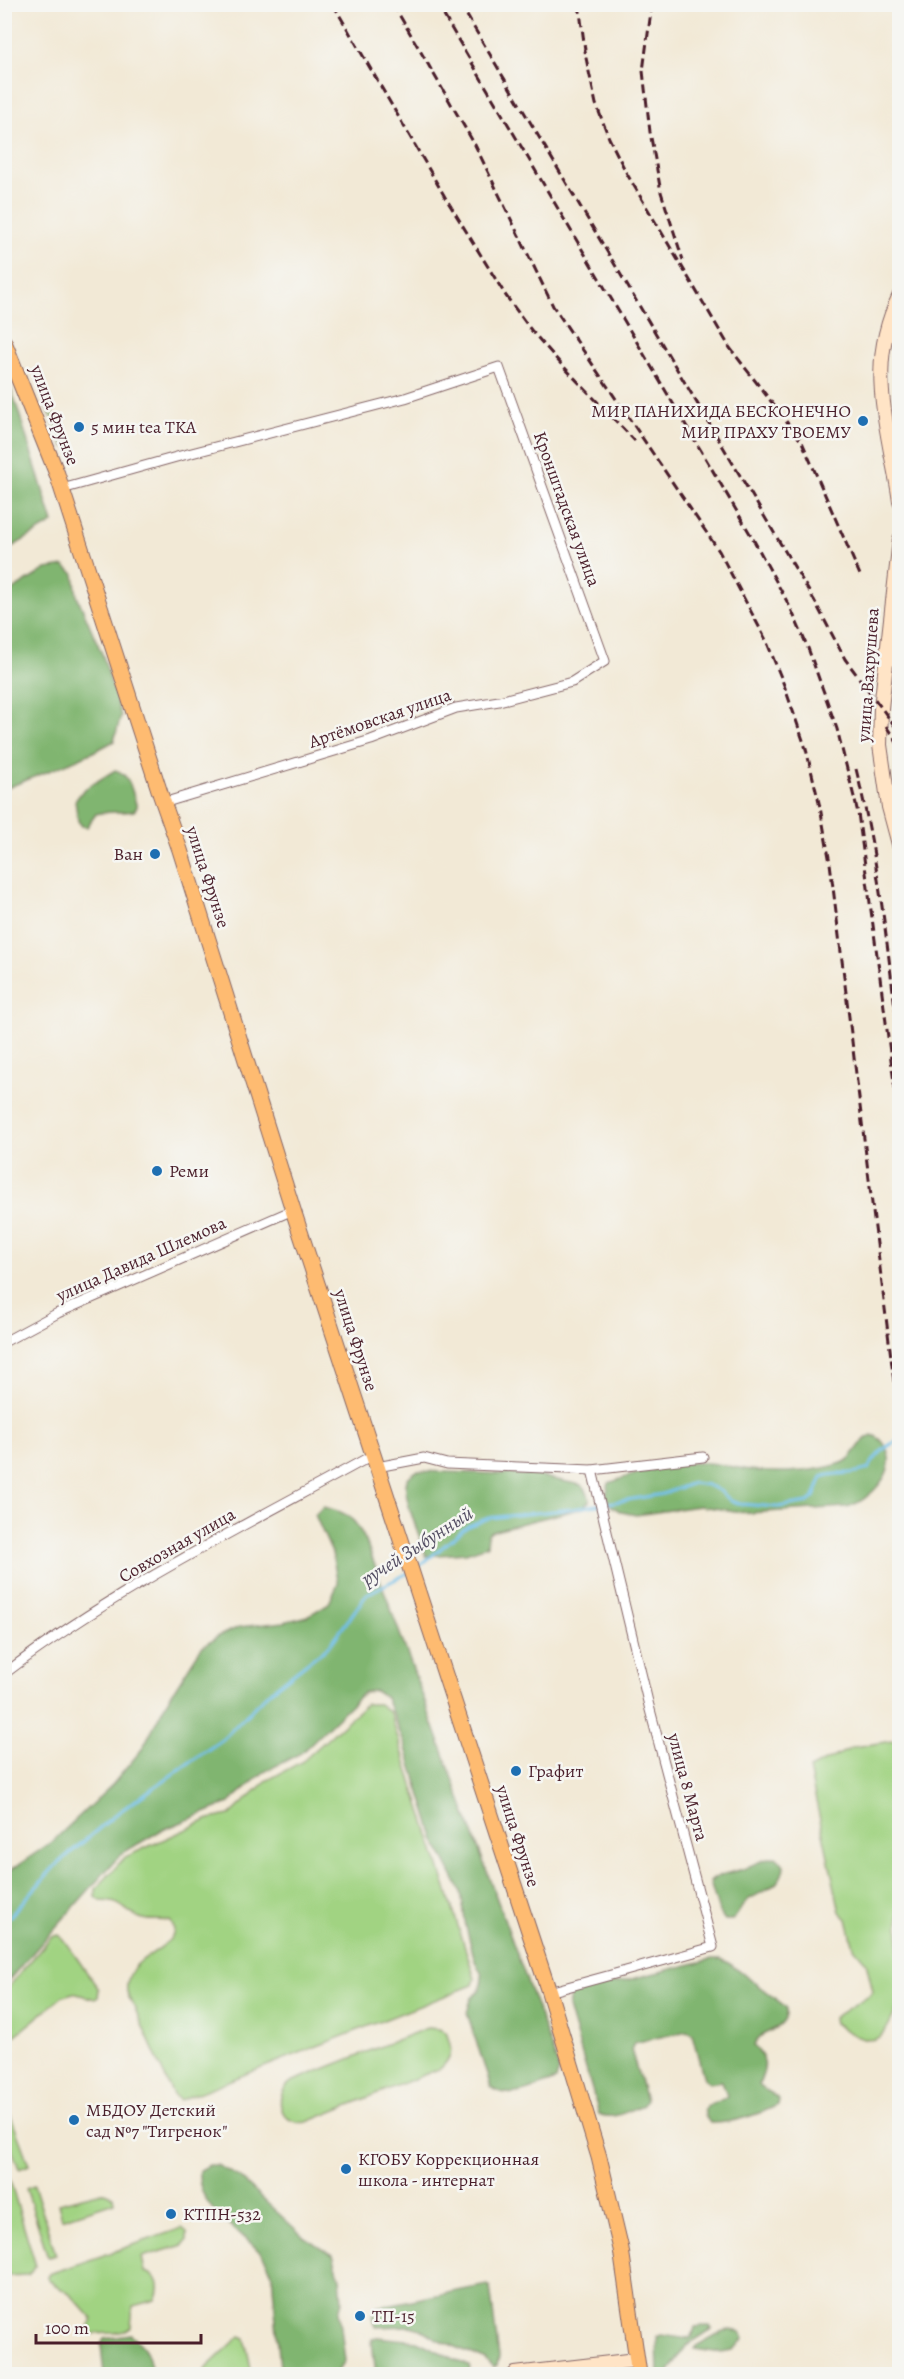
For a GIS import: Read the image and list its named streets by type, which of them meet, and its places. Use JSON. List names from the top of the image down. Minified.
{"streets":{"main road":["улица Фрунзе","улица Вахрушева"],"street":["Кронштадская улица","Артёмовская улица","улица Давида Шлемова","Совхозная улица","улица 8 Марта"]},"crossings":[["улица Фрунзе","Кронштадская улица"],["улица Фрунзе","Артёмовская улица"],["улица Фрунзе","улица Давида Шлемова"],["улица Фрунзе","Совхозная улица"],["улица Фрунзе","улица 8 Марта"],["Кронштадская улица","Артёмовская улица"]],"water":["ручей Зыбунный"],"places":["МИР ПАНИХИДА БЕСКОНЕЧНО МИР ПРАХУ ТВОЕМУ","5 мин tea TKA","Ван","Реми","Графит","МБДОУ Детский сад №7 \"Тигренок\"","КГОБУ Коррекционная школа - интернат","КТПН-532","ТП-15"],"scale_bar":"100 m"}
